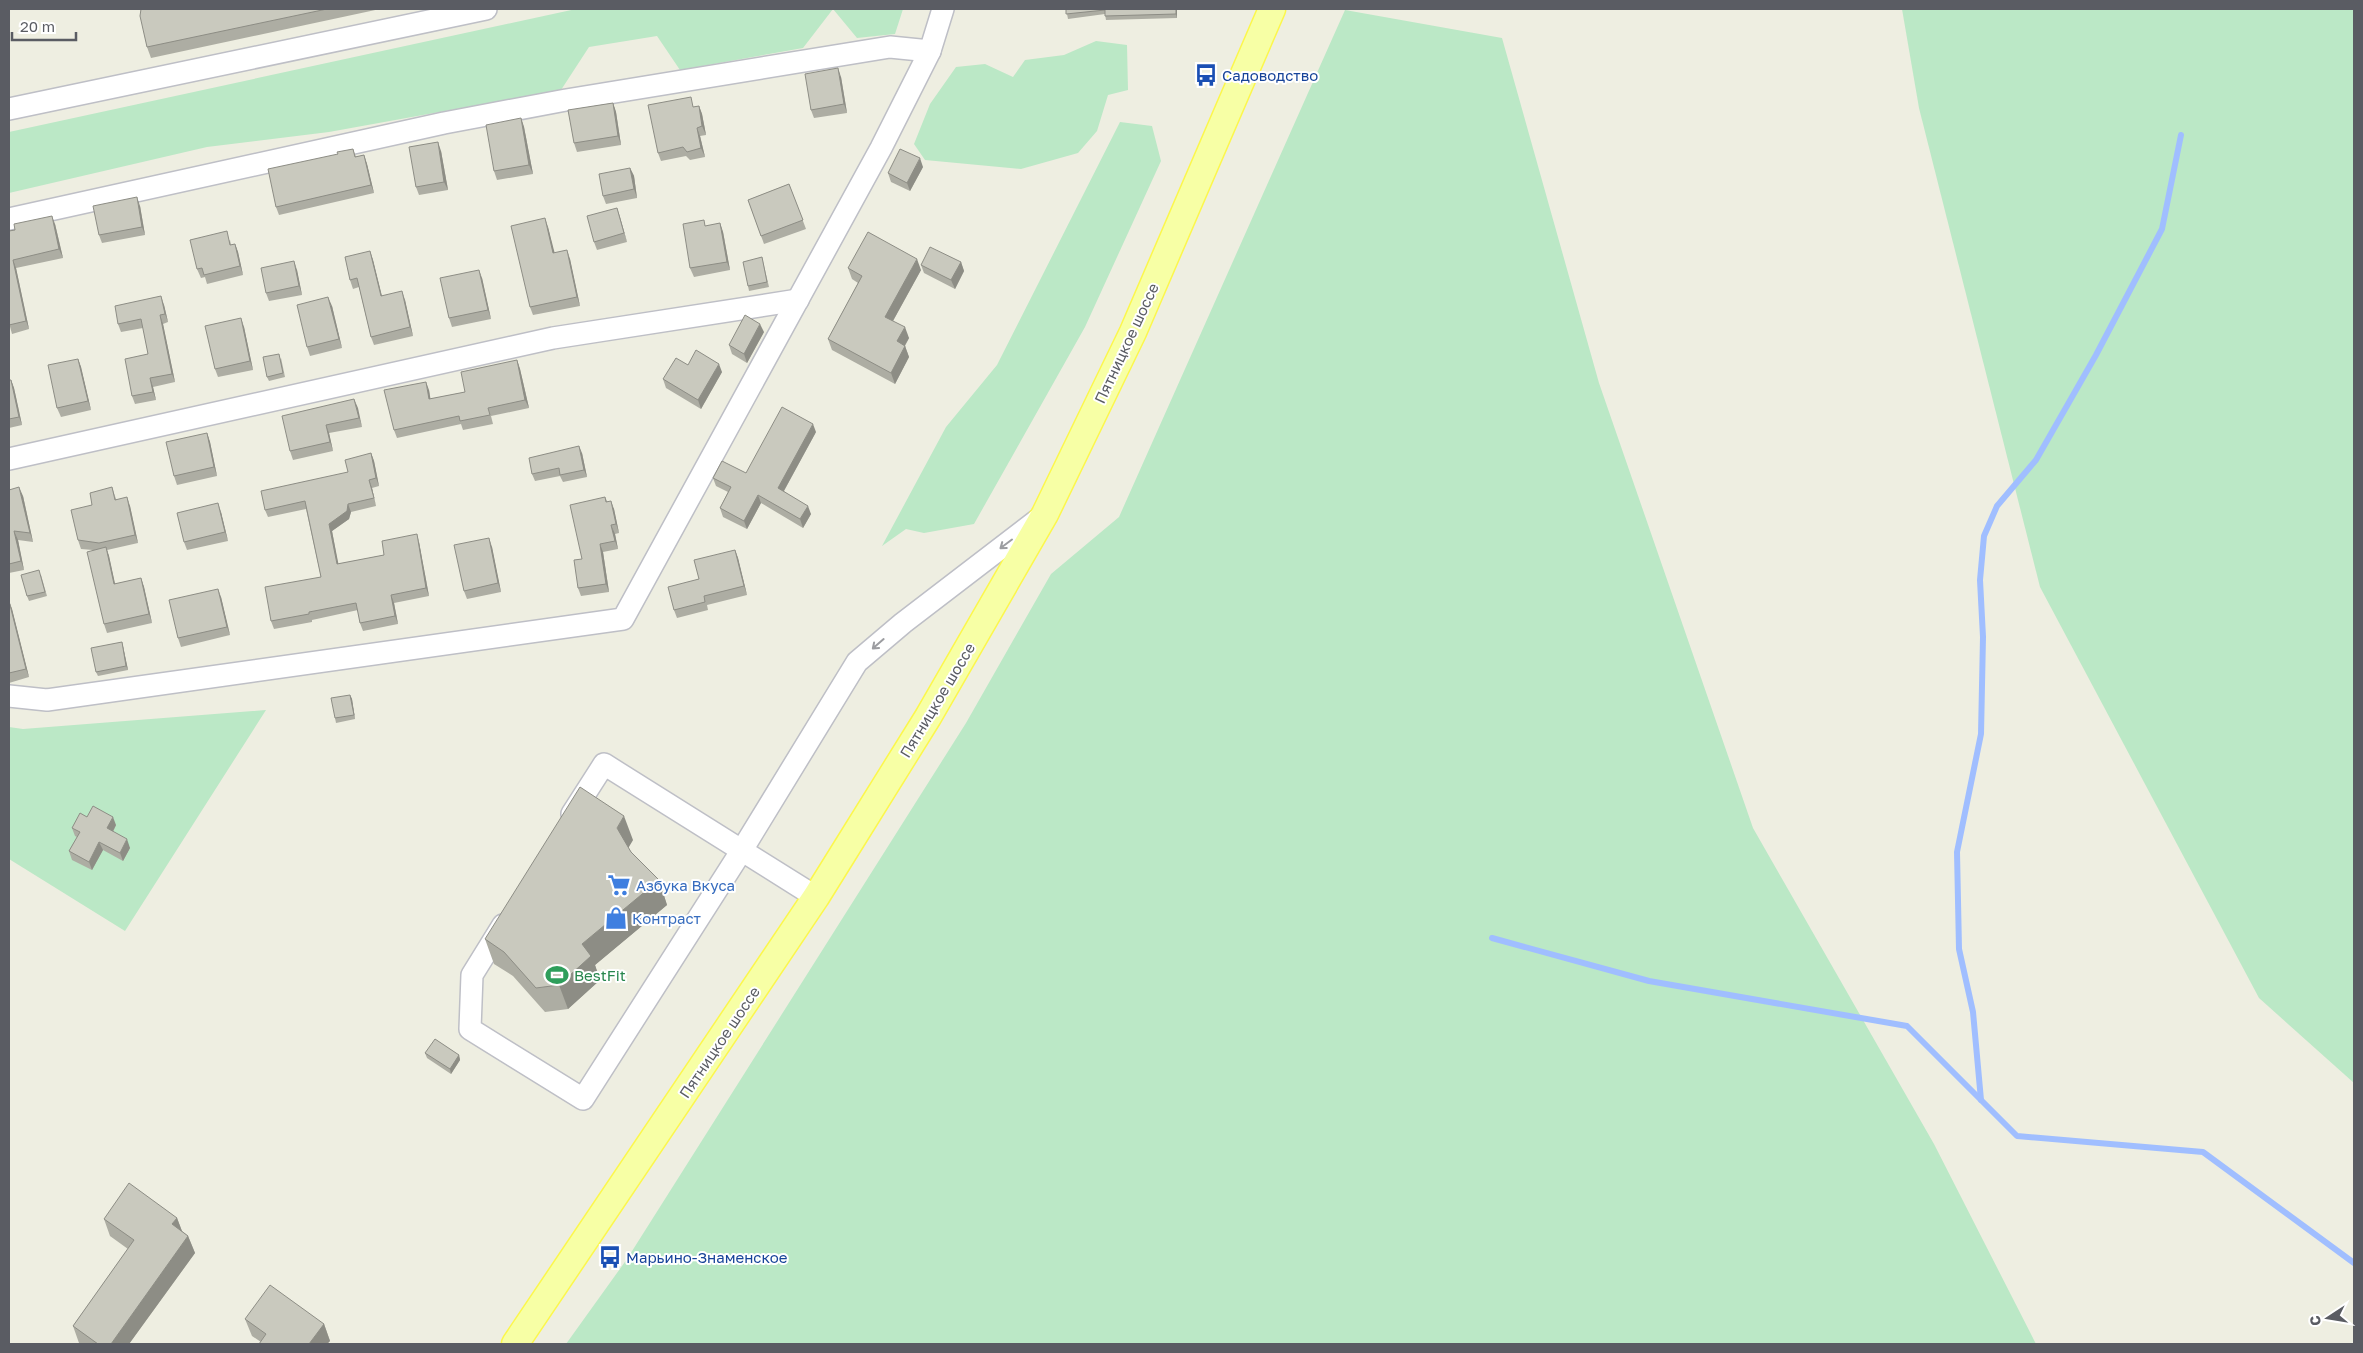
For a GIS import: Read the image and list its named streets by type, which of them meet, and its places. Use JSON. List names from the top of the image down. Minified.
{"streets":{"main road":["Пятницкое шоссе"]},"places":{"bus stop":["Садоводство","Марьино-Знаменское"],"supermarket":["Азбука Вкуса"],"shop":["Контраст"],"sports":["BestFit"]},"scale_bar":"20 m","north":"left"}
